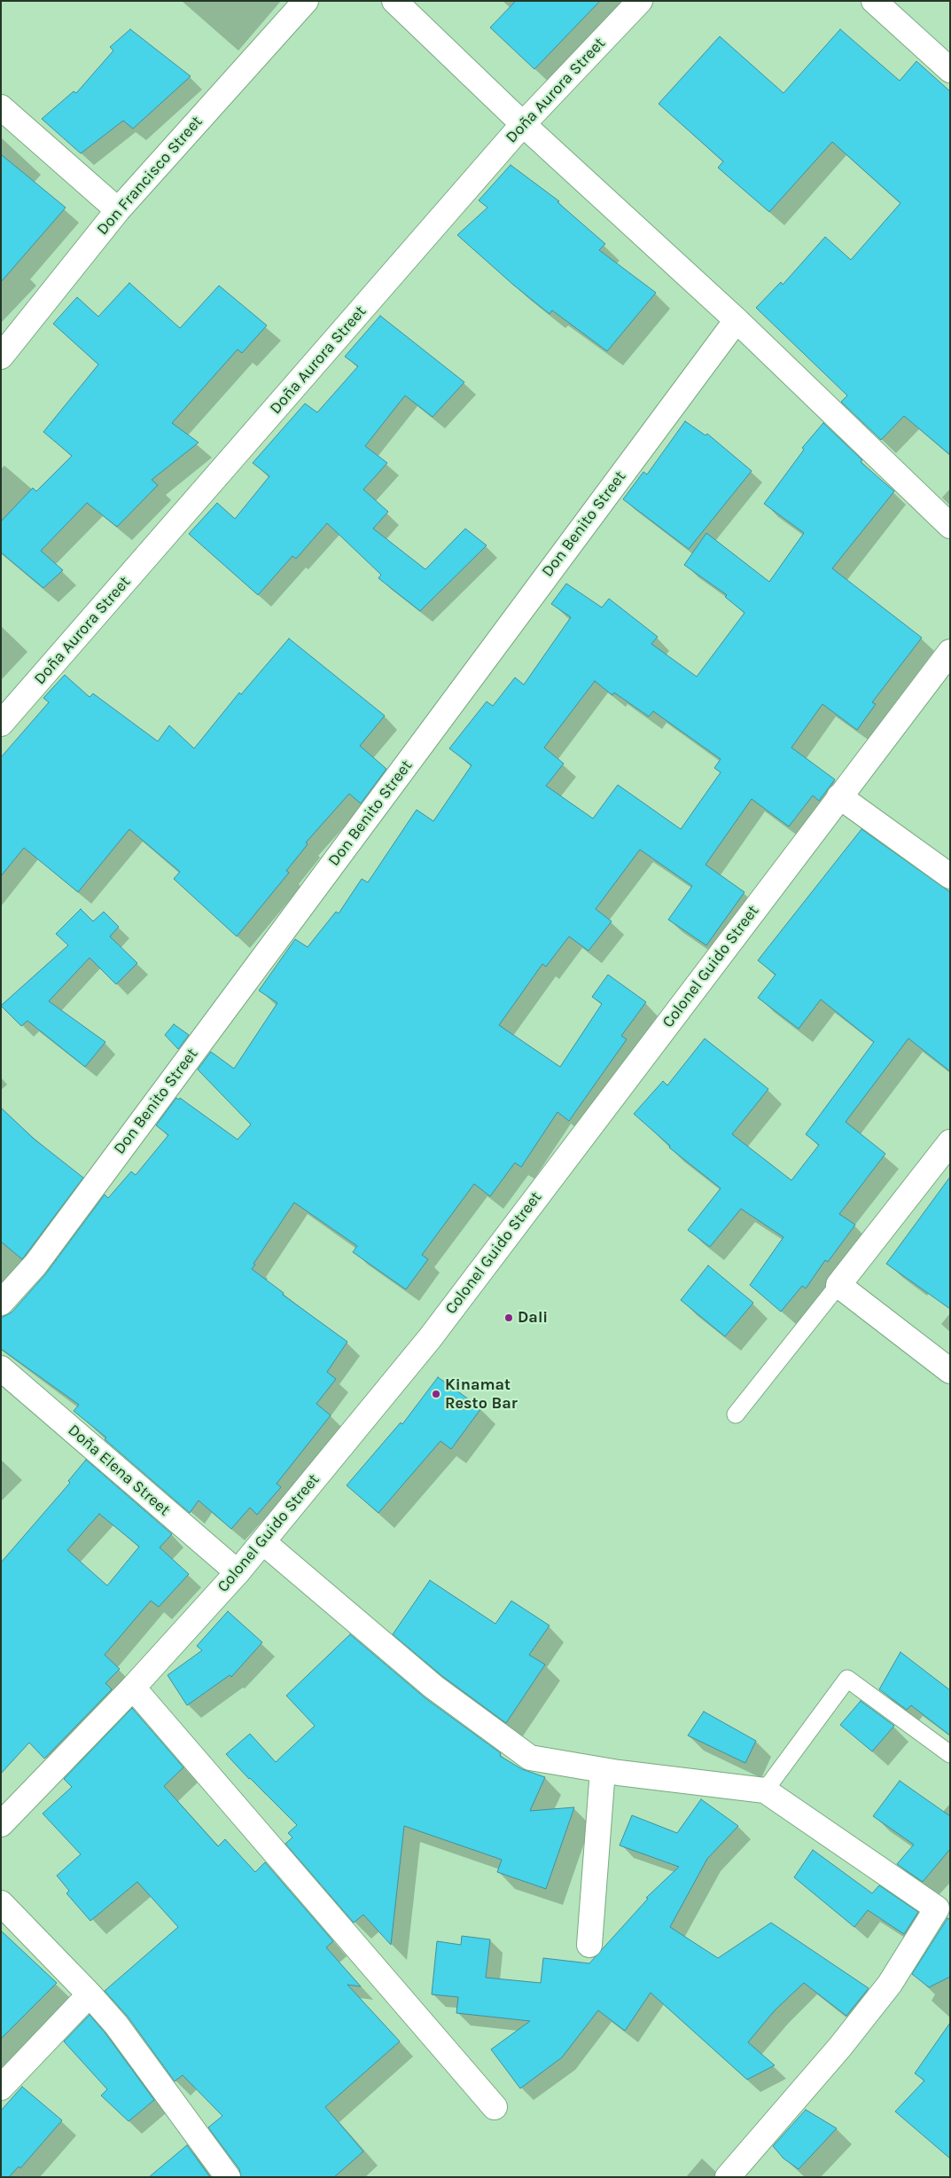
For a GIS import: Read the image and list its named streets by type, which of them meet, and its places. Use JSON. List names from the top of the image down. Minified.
{"streets":{"street":["Doña Aurora Street","Don Francisco Street","Don Benito Street","Colonel Guido Street","Doña Elena Street"]},"crossings":[["Colonel Guido Street","Doña Elena Street"]],"places":["Dali","Kinamat Resto Bar"]}
